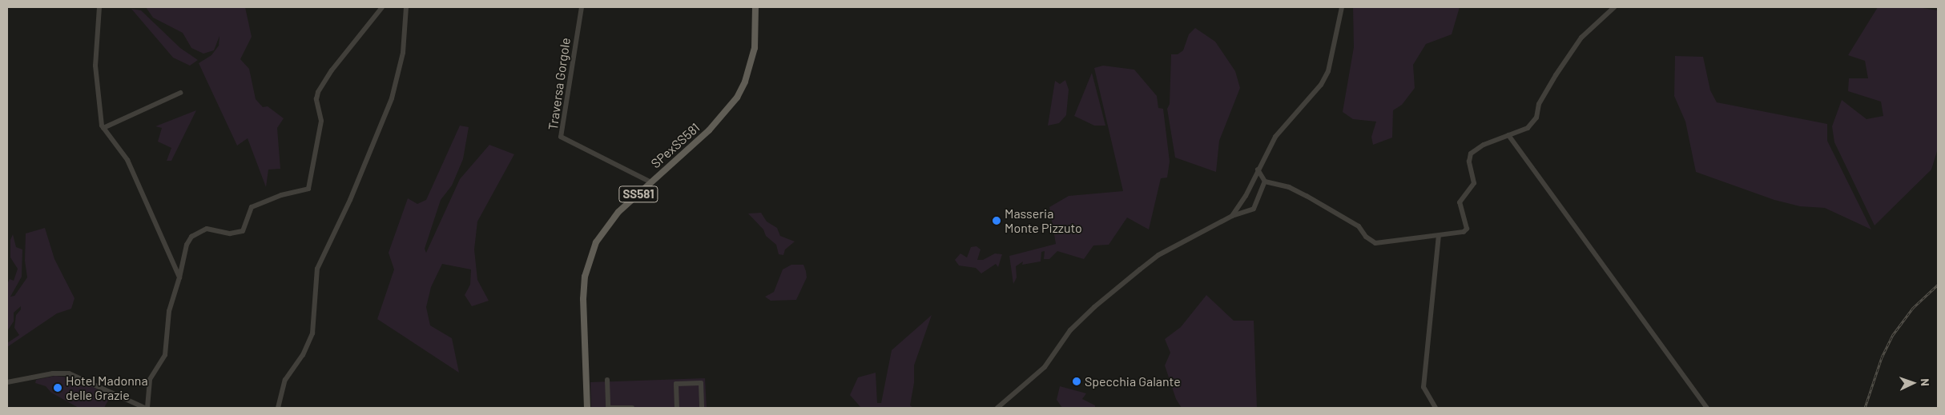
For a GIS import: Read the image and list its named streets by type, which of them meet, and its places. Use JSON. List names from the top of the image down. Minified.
{"streets":{"main road":["SPexSS581","SS581"],"street":["Traversa Gorgole"]},"crossings":[["Traversa Gorgole","SPexSS581"]],"places":["Masseria Monte Pizzuto","Specchia Galante","Hotel Madonna delle Grazie"],"north":"right"}
